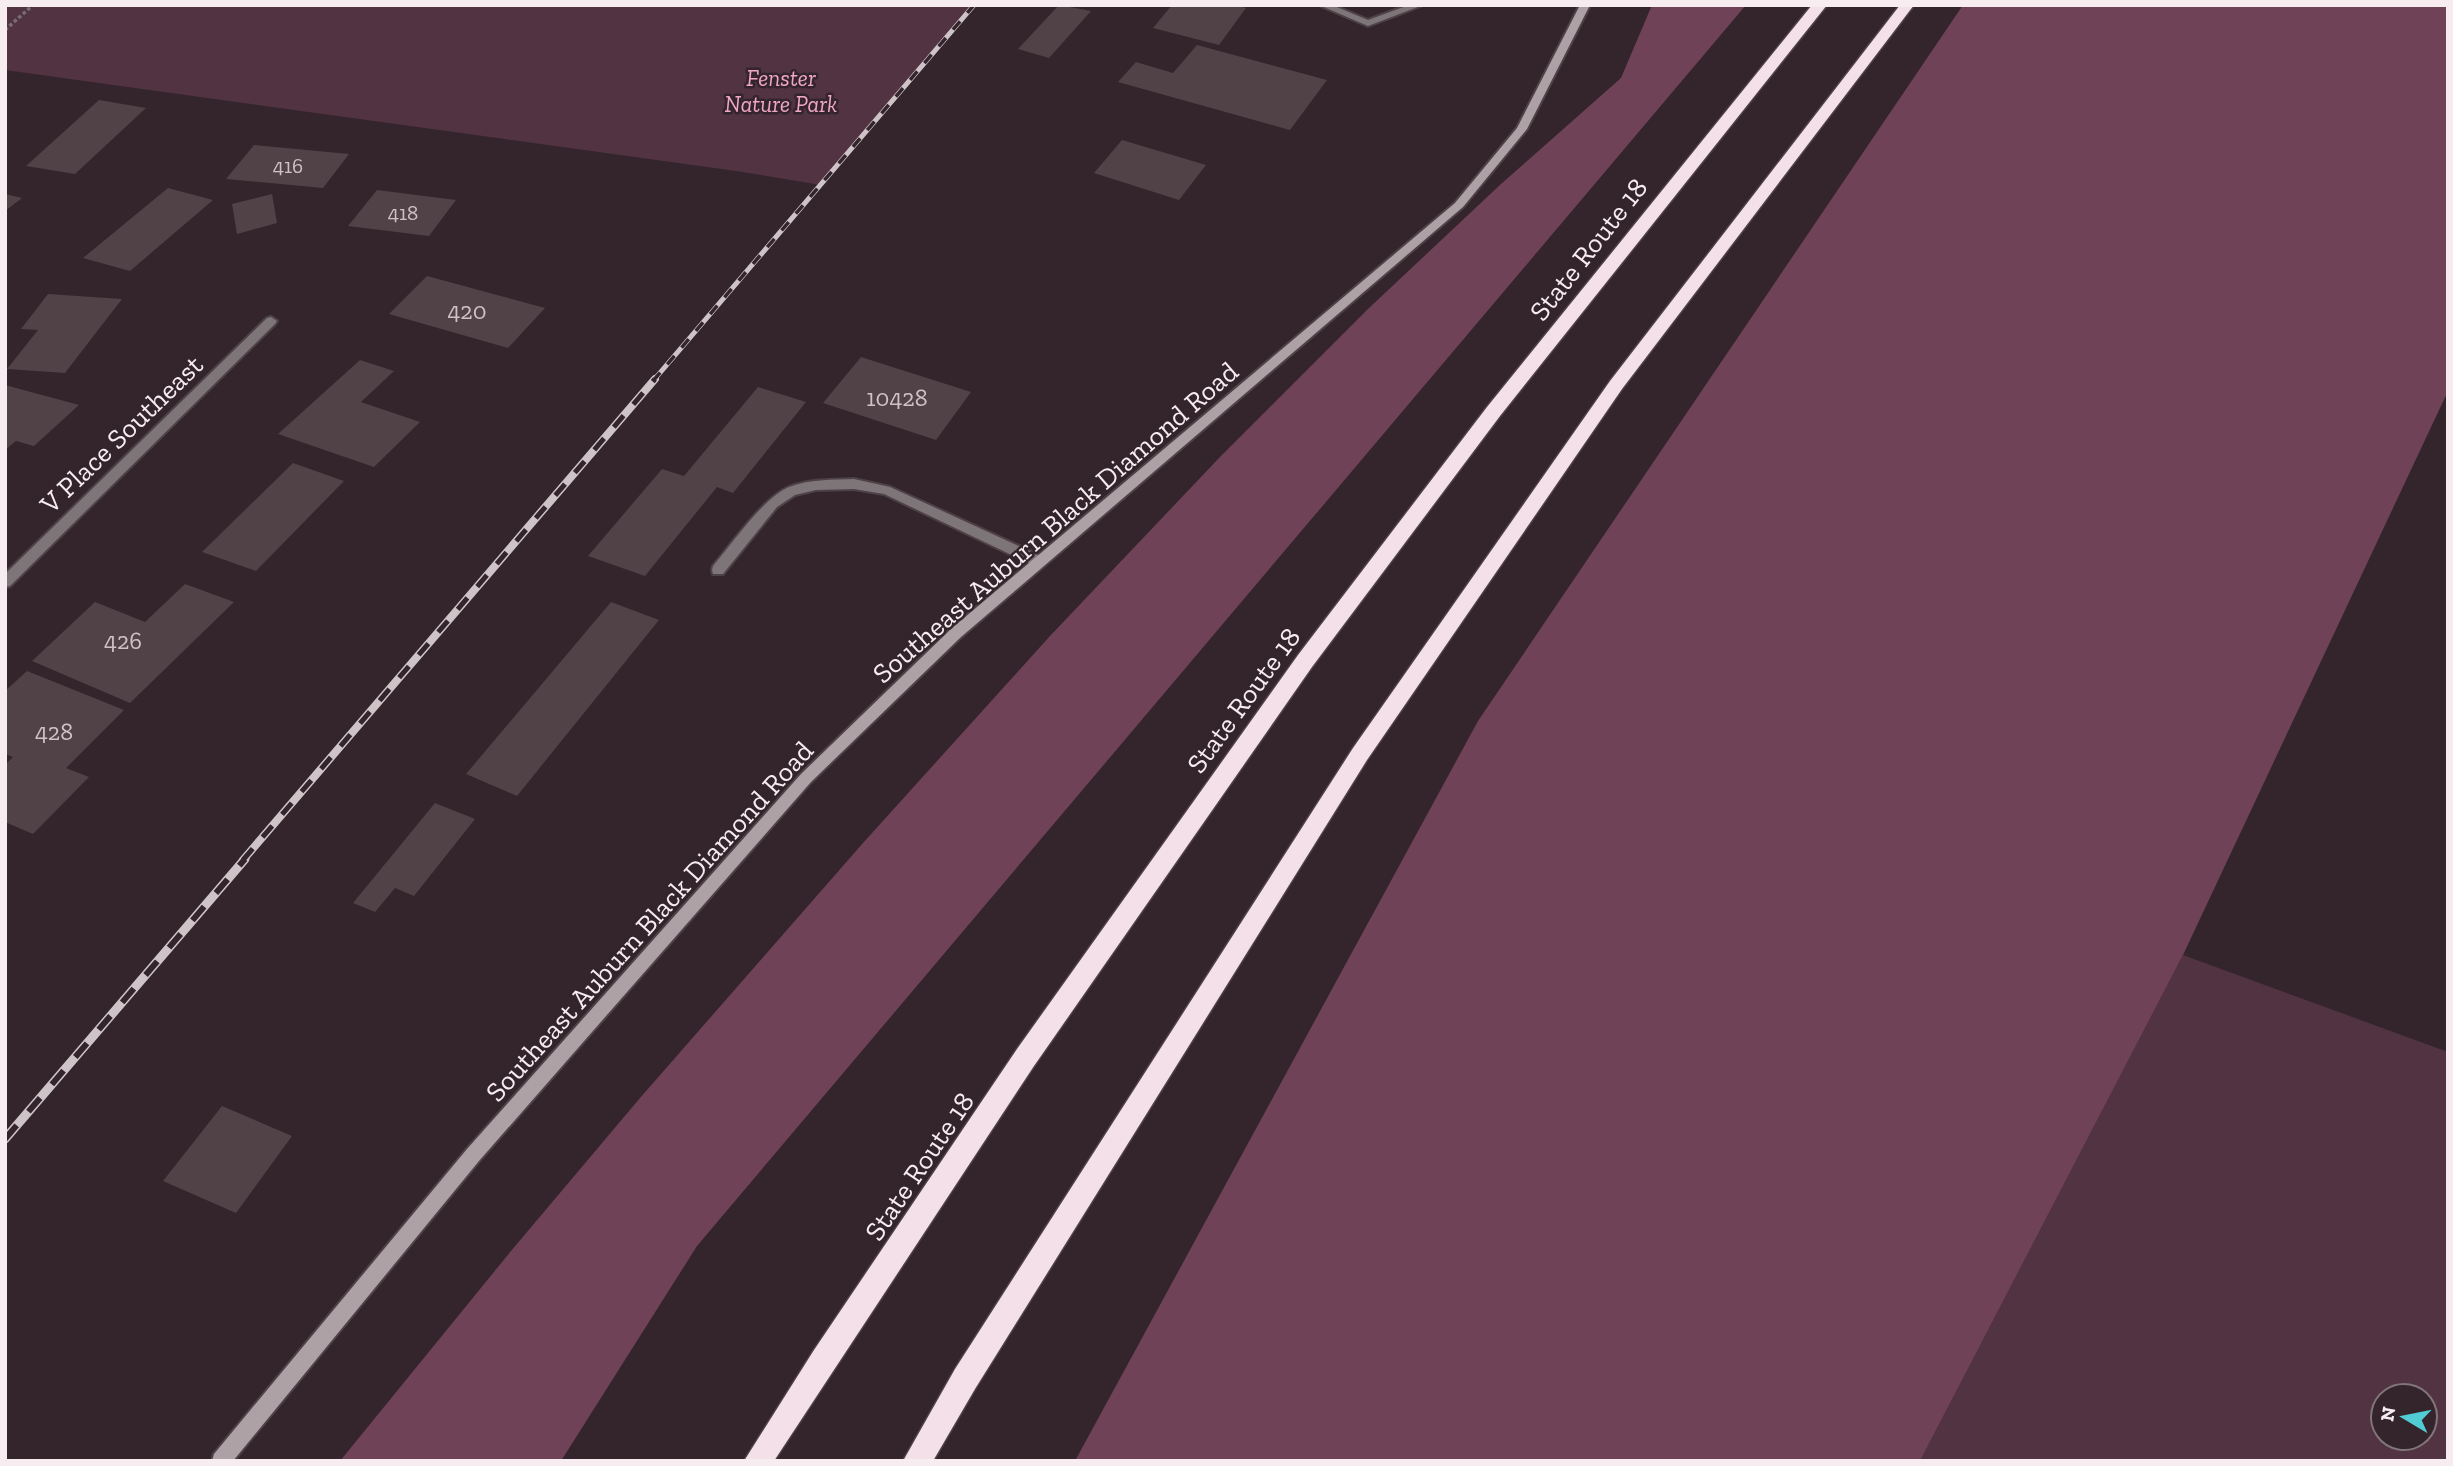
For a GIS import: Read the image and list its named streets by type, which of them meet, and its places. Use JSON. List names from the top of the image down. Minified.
{"streets":{"highway":["State Route 18"],"main road":["Southeast Auburn Black Diamond Road"],"street":["V Place Southeast"]},"parks":["Fenster Nature Park"],"house_numbers":["416","418","420","10428","426","428"],"north":"left"}
